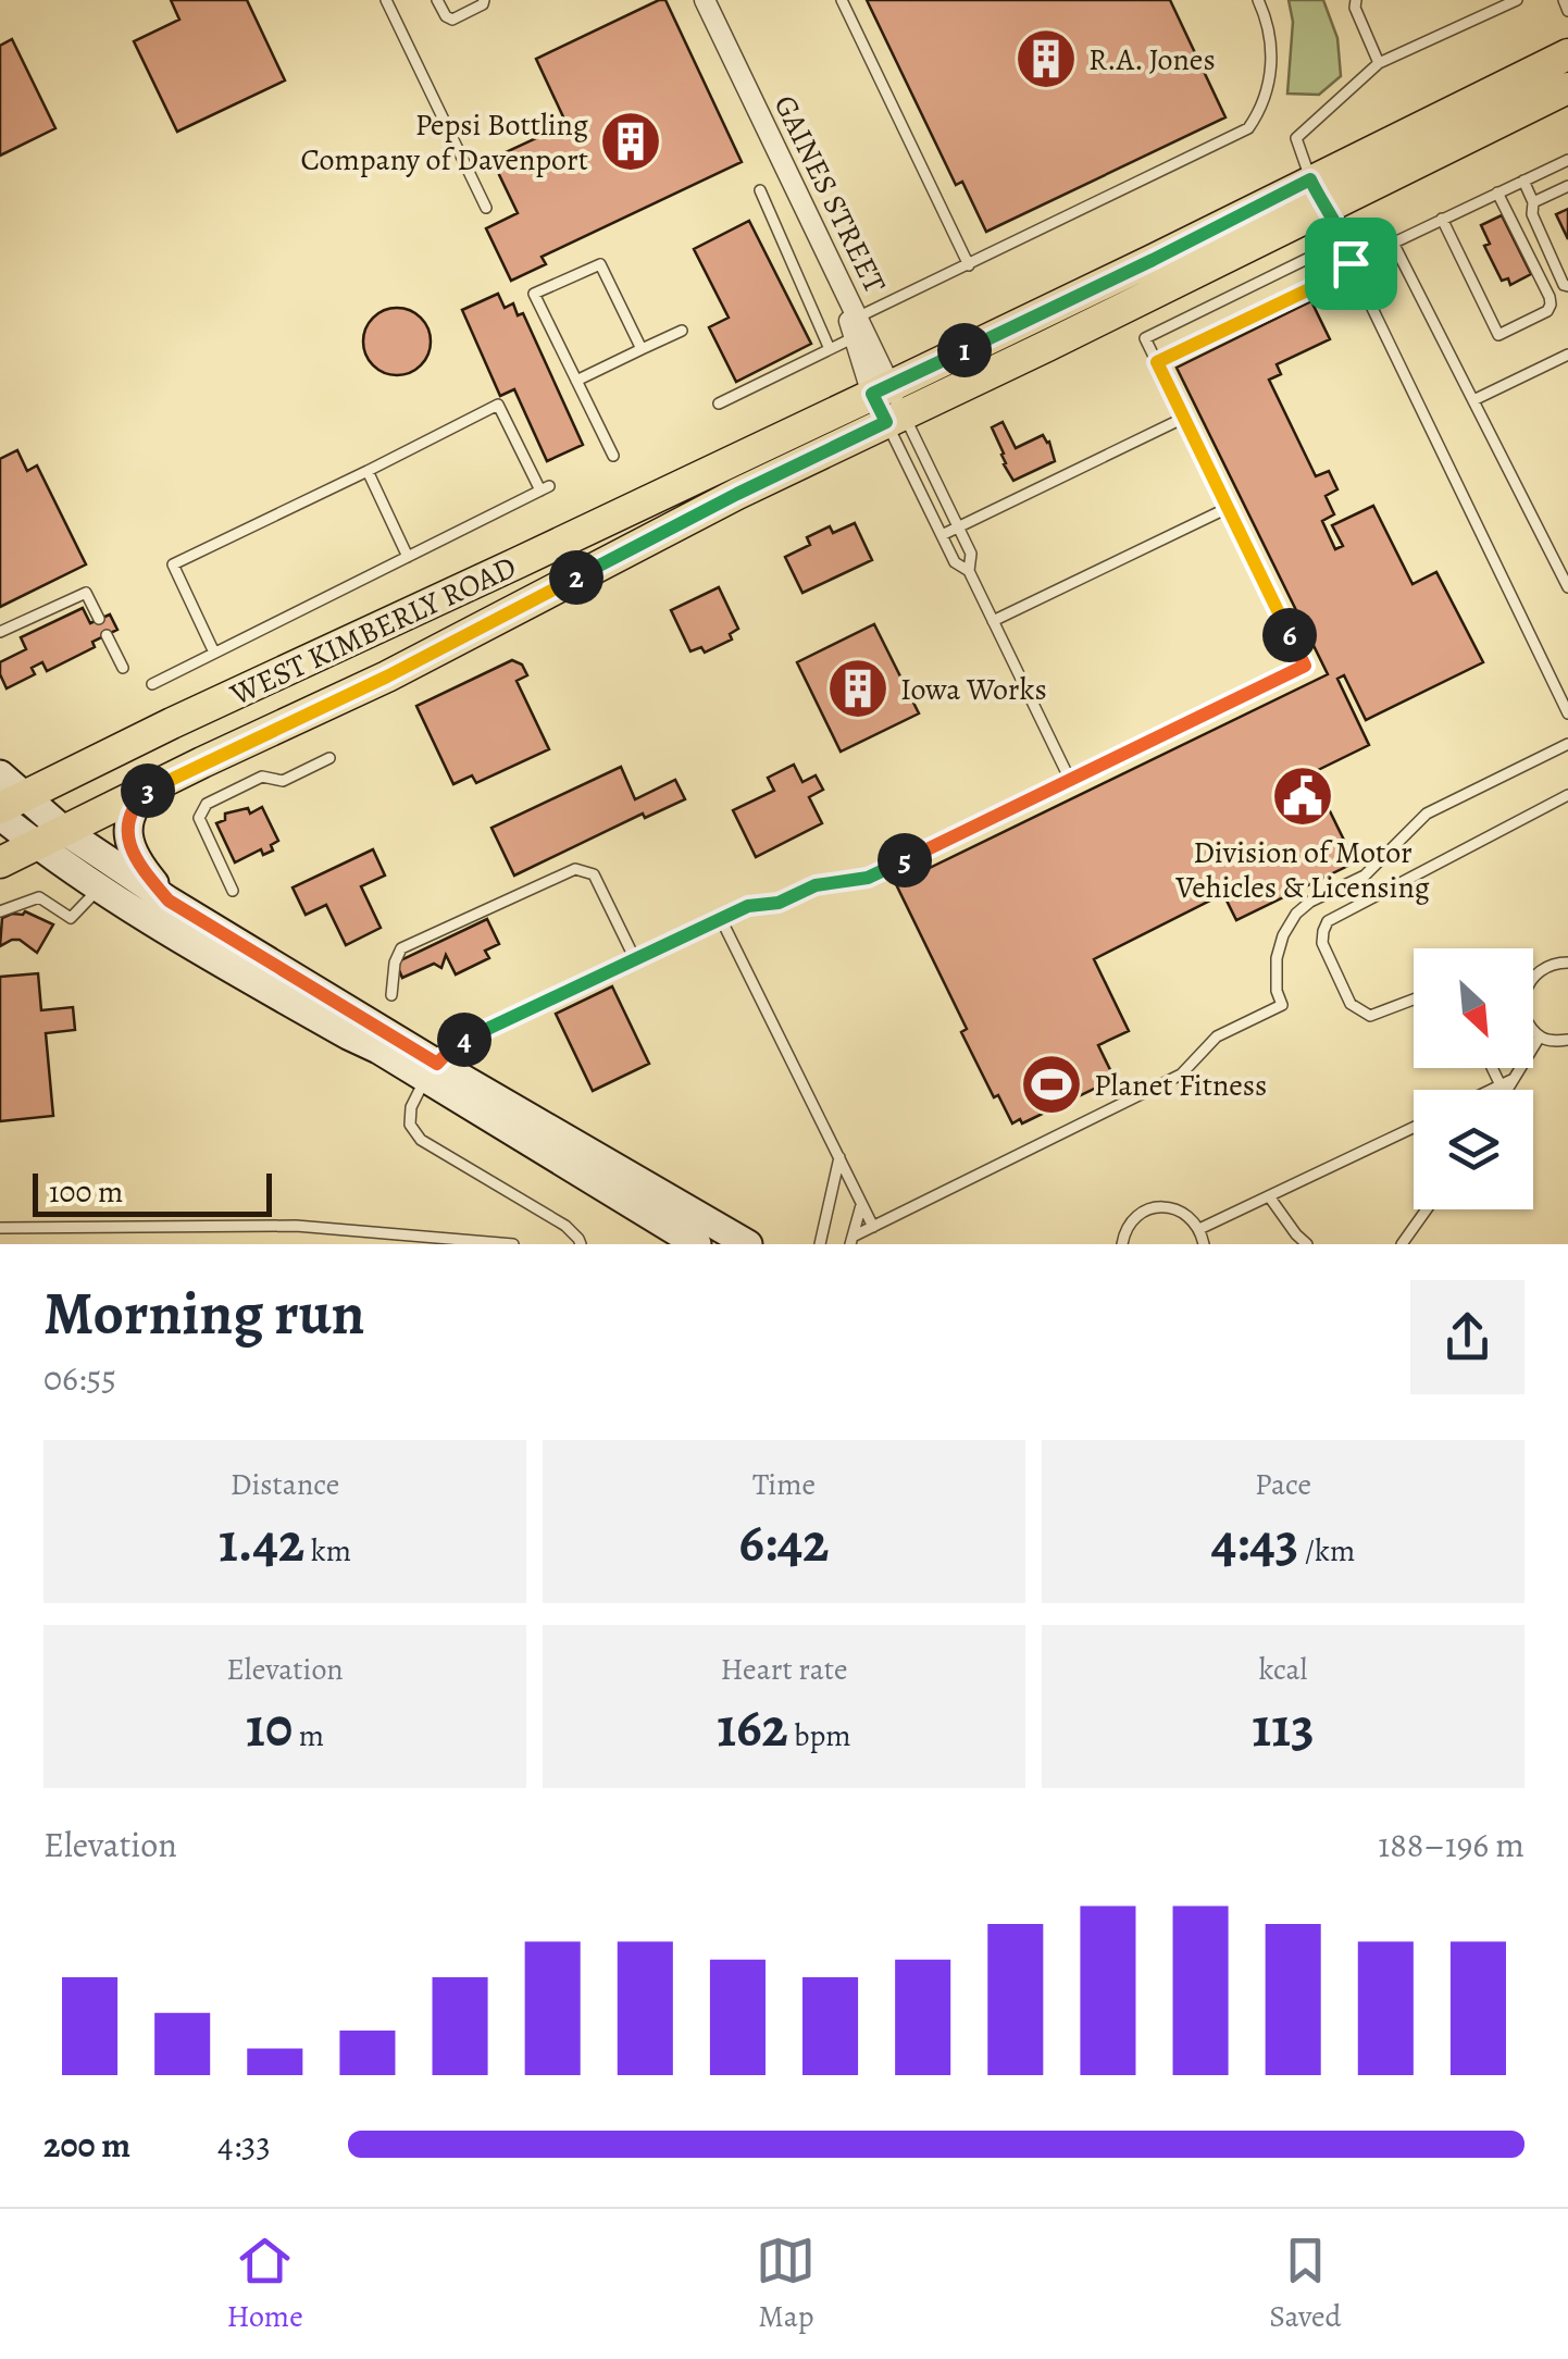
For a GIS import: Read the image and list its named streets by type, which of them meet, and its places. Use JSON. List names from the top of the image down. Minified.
{"streets":{"main road":["WEST KIMBERLY ROAD"],"street":["GAINES STREET"]},"crossings":[["GAINES STREET","WEST KIMBERLY ROAD"]],"places":{"building":["R.A. Jones","Pepsi Bottling Company of Davenport","Iowa Works"],"public building":["Division of Motor Vehicles & Licensing"],"sports":["Planet Fitness"]},"scale_bar":"100 m","north":"bottom right","page":{"pins":["1","2","6","3","5","4"],"scale":"100 m","heading":["Morning run","06:55"],"stats":[["Distance","1.42 km"],["Time","6:42"],["Pace","4:43 /km"],["Elevation","10 m"],["Heart rate","162 bpm"],["kcal","113"]],"chart":["Elevation","188–196 m"],"list":[{"name":"200 m","note":"4:33"}],"tabs":["Home","Map","Saved"]}}
